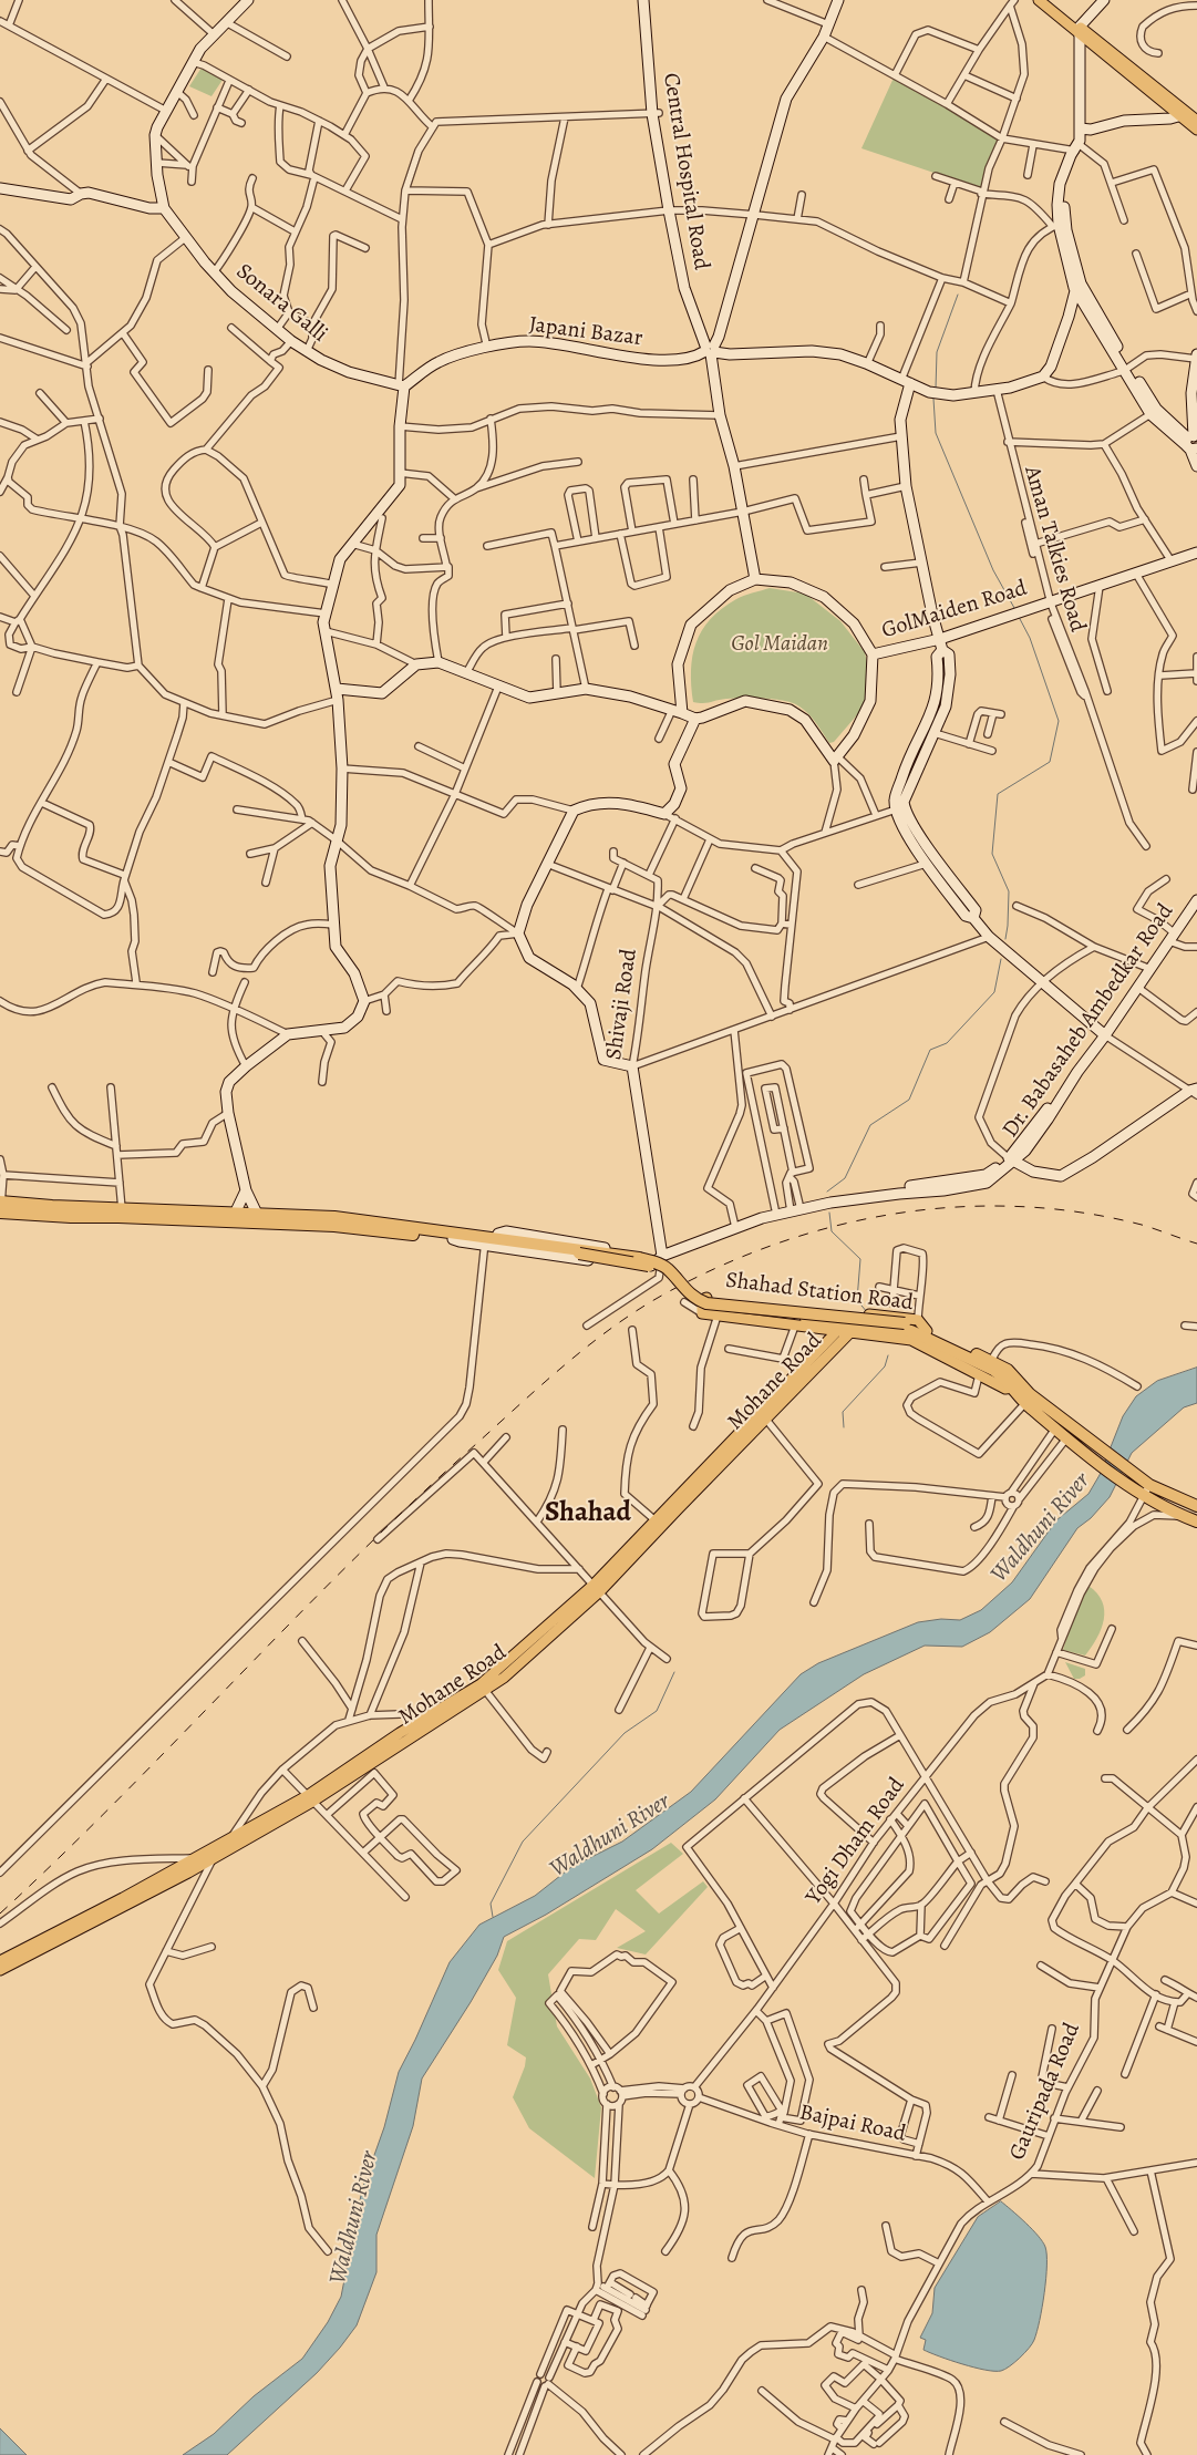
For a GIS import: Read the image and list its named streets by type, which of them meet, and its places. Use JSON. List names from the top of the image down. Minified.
{"streets":{"main road":["Shahad Station Road","Mohane Road"],"street":["Central Hospital Road","Sonara Galli","Japani Bazar","Aman Talkies Road","GolMaiden Road","Shivaji Road","Dr. Babasaheb Ambedkar Road","Yogi Dham Road","Gauripada Road","Bajpai Road"]},"crossings":[["Central Hospital Road","Japani Bazar"],["Sonara Galli","Japani Bazar"],["Japani Bazar","Aman Talkies Road"],["Aman Talkies Road","GolMaiden Road"],["Shivaji Road","Dr. Babasaheb Ambedkar Road"],["Shahad Station Road","Mohane Road"],["Yogi Dham Road","Bajpai Road"],["Gauripada Road","Bajpai Road"]],"districts":["Shahad"],"water":["Waldhuni River"],"parks":["Gol Maidan"]}
